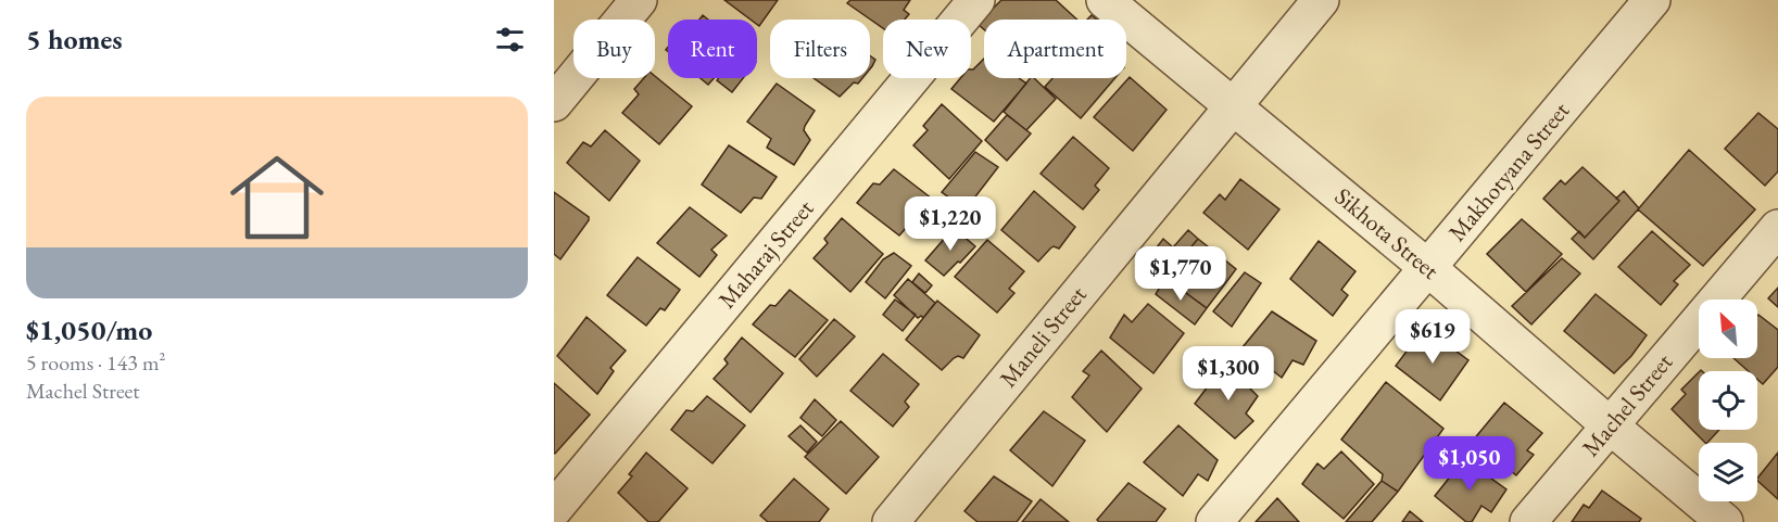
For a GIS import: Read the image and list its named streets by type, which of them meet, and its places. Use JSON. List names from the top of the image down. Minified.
{"streets":{"street":["Makhotyana Street","Sikhota Street","Maharaj Street","Maneli Street","Machel Street"]},"crossings":[["Makhotyana Street","Sikhota Street"],["Sikhota Street","Maneli Street"],["Sikhota Street","Machel Street"]],"north":"top left","page":{"heading":"5 homes","chip":["Buy","Rent","Filters","New","Apartment"],"list":[{"name":"$1,050/mo","note":"5 rooms · 143 m² · Machel Street"}],"price":["$1,220","$1,770","$619","$1,300","$1,050"]}}
